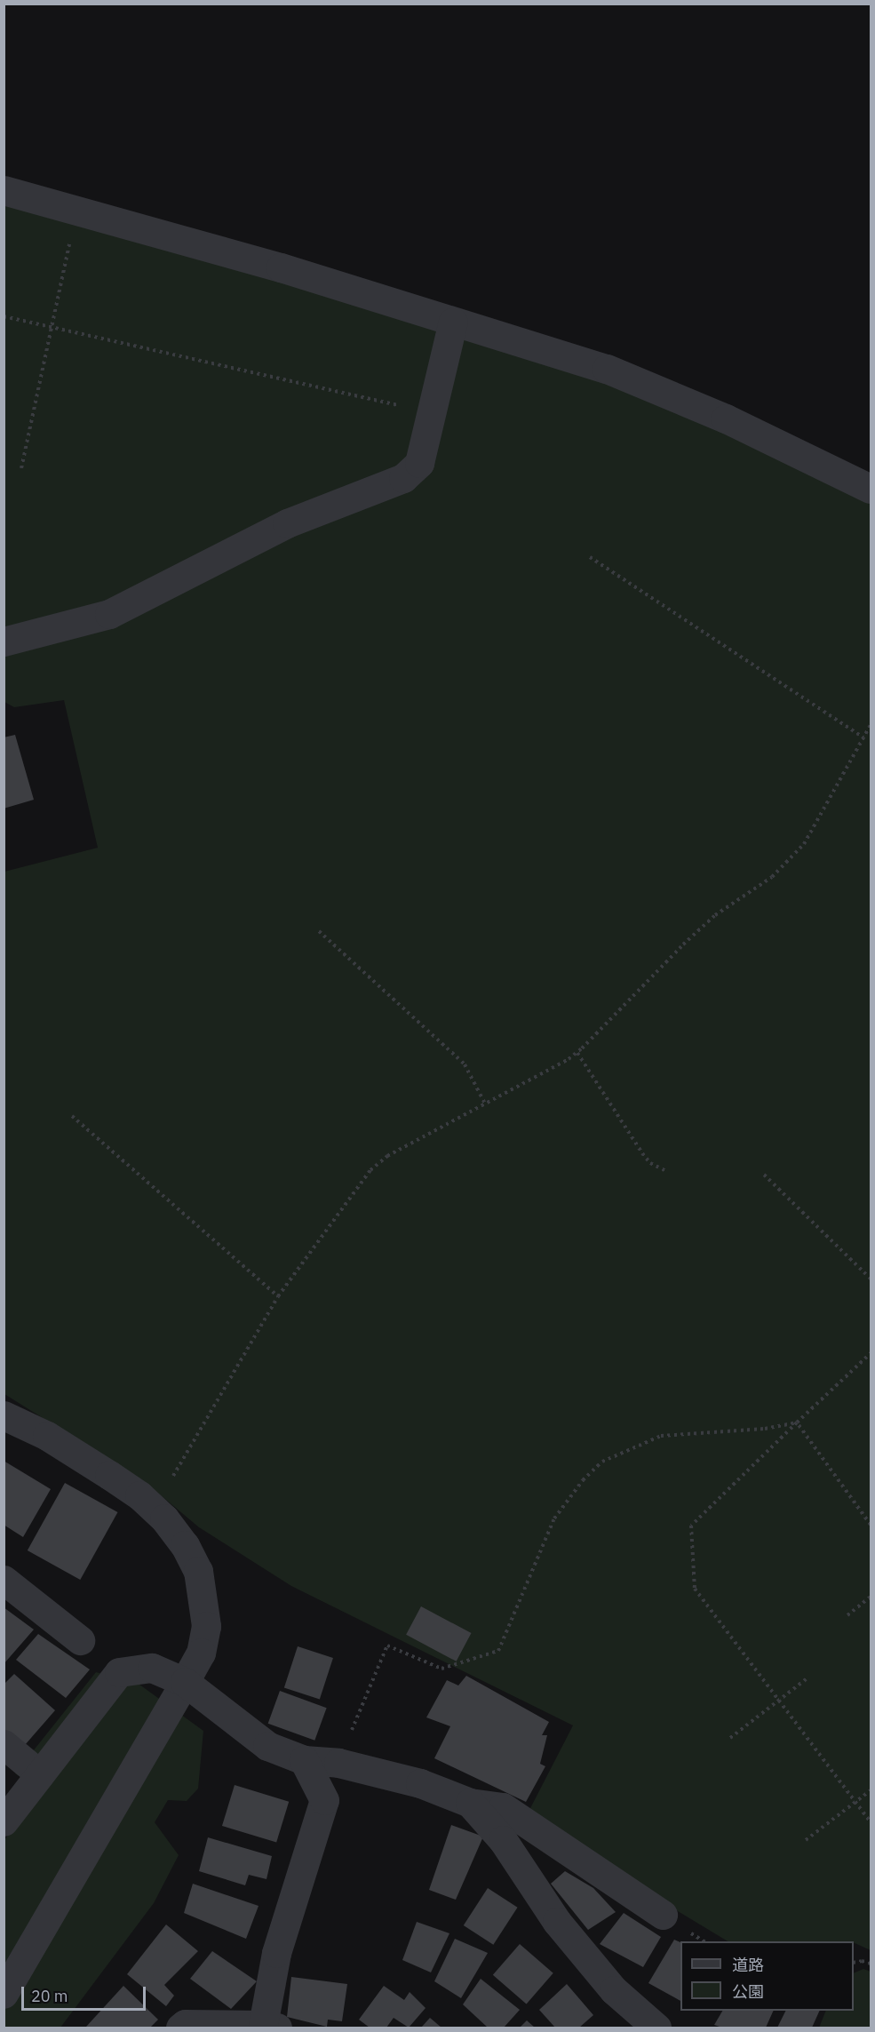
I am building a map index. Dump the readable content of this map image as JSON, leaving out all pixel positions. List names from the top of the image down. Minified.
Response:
{"legend":["道路","公園"],"scale_bar":"20 m"}
